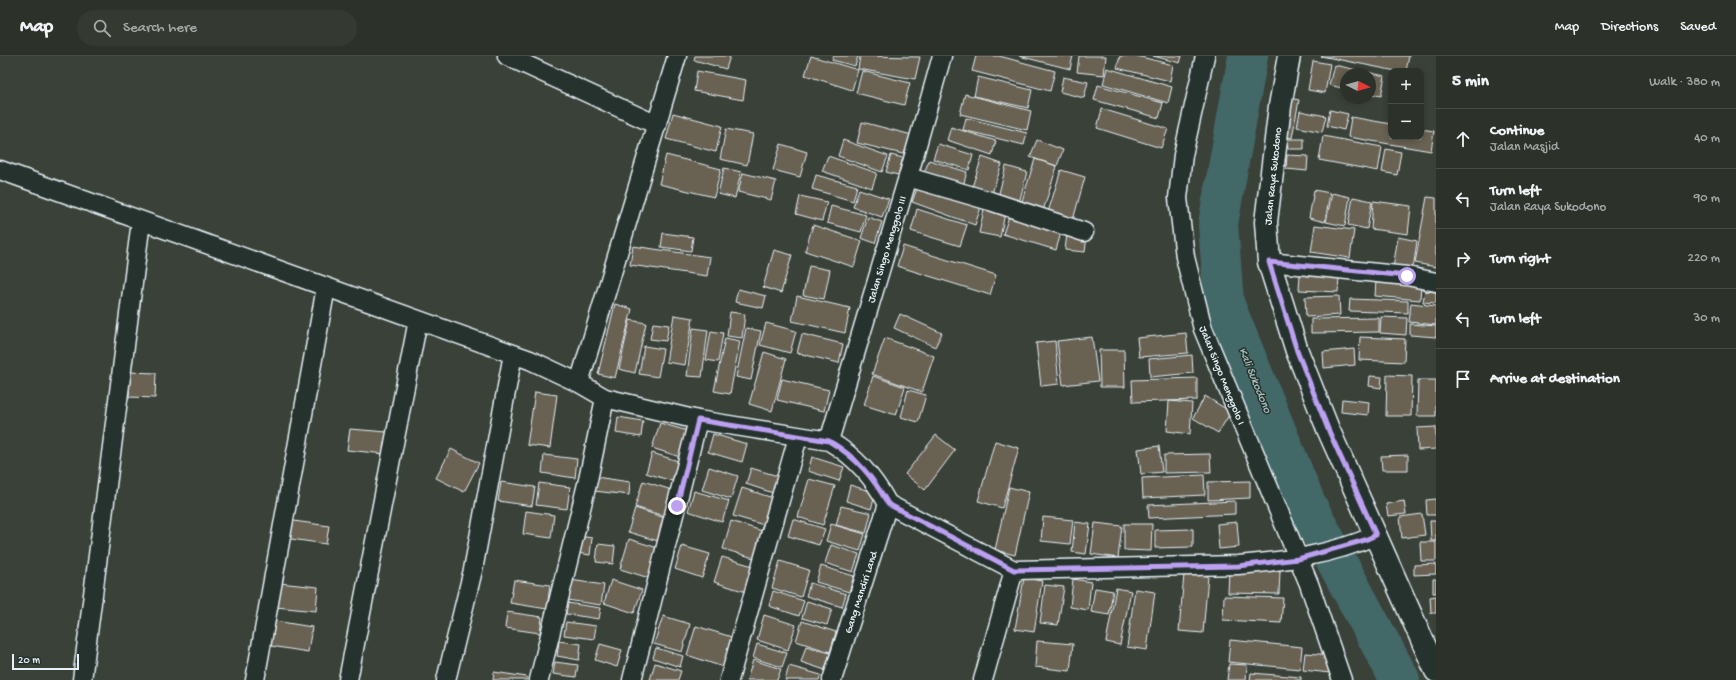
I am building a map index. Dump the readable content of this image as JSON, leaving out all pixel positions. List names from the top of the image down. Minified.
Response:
{"streets":{"main road":["Jalan Raya Sukodono"],"street":["Jalan Singo Menggolo III","Jalan Singo Menggolo I","Gang Mandiri Land"]},"water":["Kali Sukodono"],"scale_bar":"20 m","north":"right","page":{"header":"Map","search":"Search here","nav":["Map","Directions","Saved"],"heading":["5 min","Walk · 380 m"],"map_buttons":["+","−"],"list":[["Continue","Jalan Masjid","40 m"],["Turn left","Jalan Raya Sukodono","90 m"],["Turn right","220 m"],["Turn left","30 m"],"Arrive at destination"],"scale":"20 m"}}
